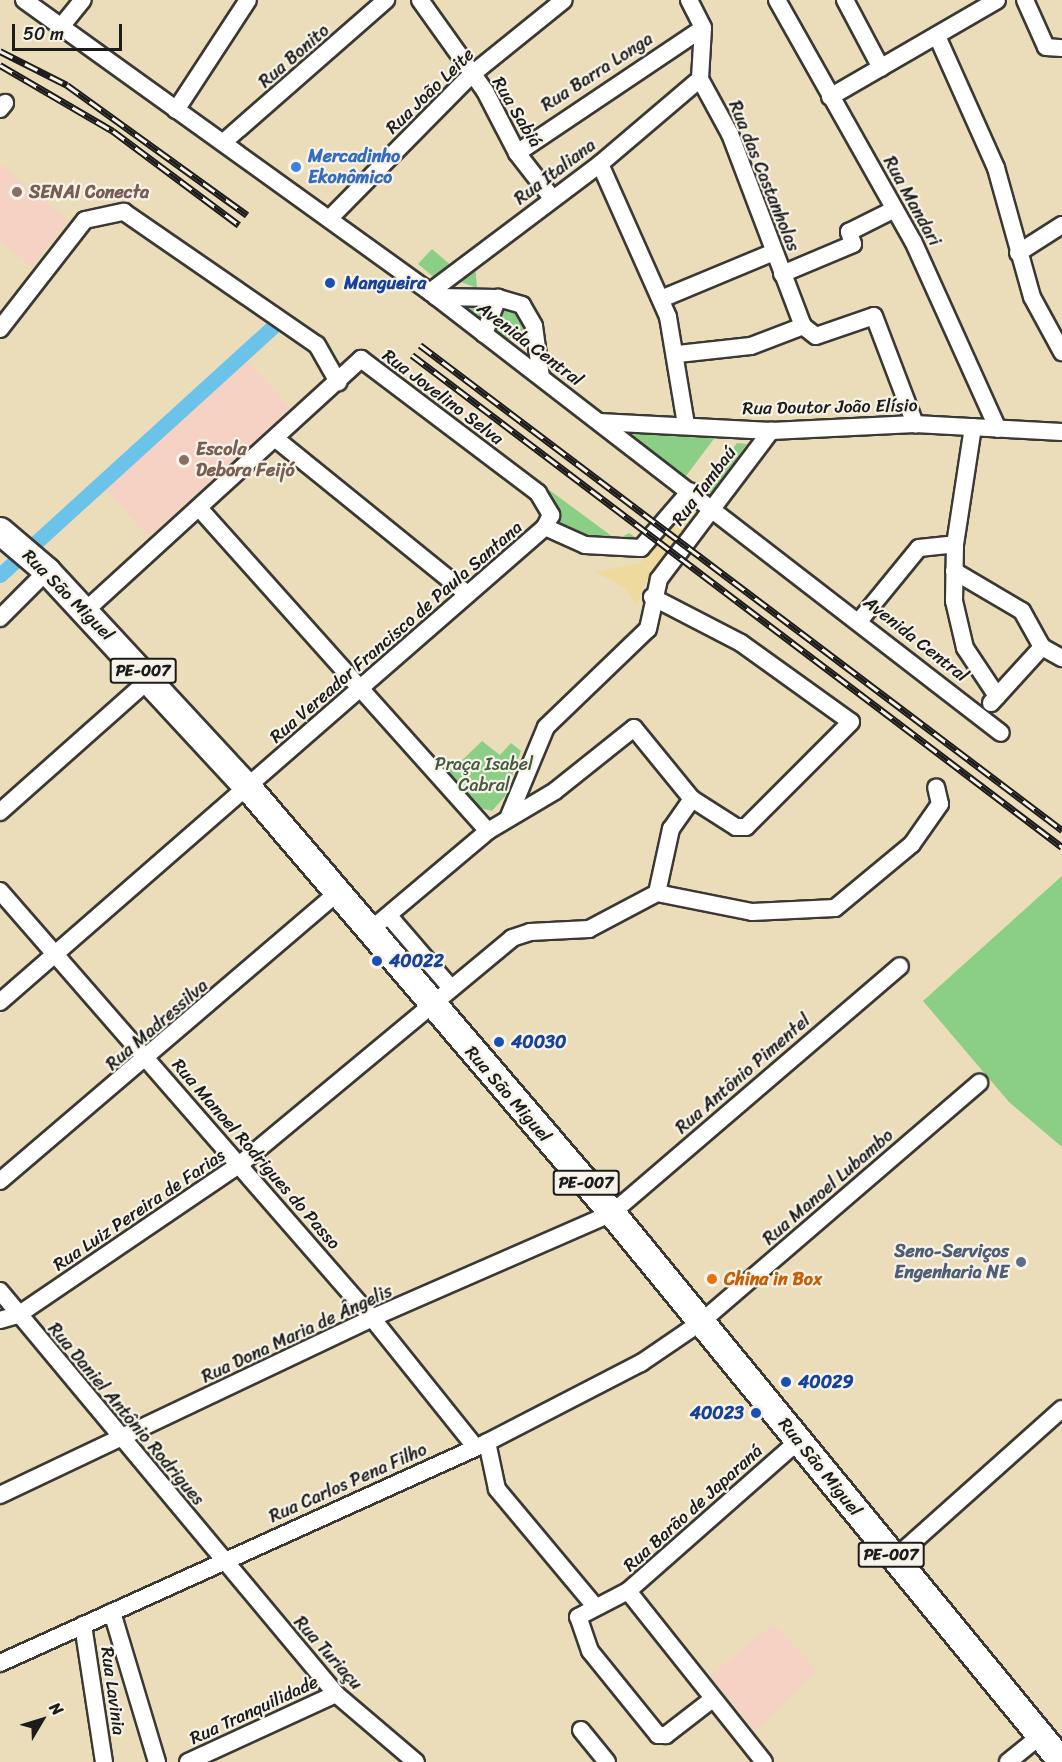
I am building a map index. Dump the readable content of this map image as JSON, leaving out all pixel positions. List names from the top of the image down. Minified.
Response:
{"streets":{"main road":["Rua São Miguel","PE-007"],"street":["Rua Bonito","Rua Barra Longa","Rua João Leite","Rua Sabiá","Rua Italiana","Rua das Castanholas","Rua Mandari","Avenida Central","Rua Jovelino Selva","Rua Doutor João Elísio","Rua Tambaú","Rua Vereador Francisco de Paula Santana","Rua Madressilva","Rua Antônio Pimentel","Rua Manoel Rodrigues do Passo","Rua Manoel Lubambo","Rua Luiz Pereira de Farias","Rua Dona Maria de Ângelis","Rua Daniel Antônio Rodrigues","Rua Carlos Pena Filho","Rua Barão de Japaraná","Rua Turiaçu","Rua Lavinia","Rua Tranquilidade"]},"crossings":[["Rua Bonito","Avenida Central"],["Rua Barra Longa","Rua Sabiá"],["Rua João Leite","Rua Sabiá"],["Rua João Leite","Avenida Central"],["Rua Sabiá","Rua Italiana"],["Rua Italiana","Rua das Castanholas"],["Rua Italiana","Avenida Central"],["Rua Mandari","Rua Doutor João Elísio"],["Avenida Central","Rua Doutor João Elísio"],["Avenida Central","Rua Tambaú"],["Avenida Central","Rua Vereador Francisco de Paula Santana"],["Rua Jovelino Selva","Rua São Miguel"],["Rua Jovelino Selva","Rua Vereador Francisco de Paula Santana"],["Rua Doutor João Elísio","Rua Tambaú"],["Rua São Miguel","Rua Vereador Francisco de Paula Santana"],["Rua São Miguel","Rua Madressilva"],["Rua São Miguel","Rua Antônio Pimentel"],["Rua São Miguel","Rua Manoel Lubambo"],["Rua São Miguel","Rua Luiz Pereira de Farias"],["Rua São Miguel","Rua Dona Maria de Ângelis"],["Rua São Miguel","Rua Carlos Pena Filho"],["Rua São Miguel","Rua Barão de Japaraná"],["Rua Vereador Francisco de Paula Santana","Rua Manoel Rodrigues do Passo"],["Rua Madressilva","Rua Manoel Rodrigues do Passo"],["Rua Antônio Pimentel","Rua Dona Maria de Ângelis"],["Rua Manoel Rodrigues do Passo","Rua Luiz Pereira de Farias"],["Rua Manoel Rodrigues do Passo","Rua Dona Maria de Ângelis"],["Rua Manoel Rodrigues do Passo","Rua Carlos Pena Filho"],["Rua Manoel Rodrigues do Passo","Rua Barão de Japaraná"],["Rua Manoel Lubambo","Rua Carlos Pena Filho"],["Rua Luiz Pereira de Farias","Rua Daniel Antônio Rodrigues"],["Rua Dona Maria de Ângelis","Rua Daniel Antônio Rodrigues"],["Rua Daniel Antônio Rodrigues","Rua Carlos Pena Filho"],["Rua Daniel Antônio Rodrigues","Rua Turiaçu"],["Rua Carlos Pena Filho","Rua Turiaçu"],["Rua Carlos Pena Filho","Rua Lavinia"],["Rua Turiaçu","Rua Tranquilidade"]],"parks":["Praça Isabel Cabral"],"places":["Mercadinho Ekonômico","SENAI Conecta","Mangueira","Escola Debora Feijó","40022","40030","Seno-Serviços Engenharia NE","China in Box","40029","40023"],"scale_bar":"50 m","north":"top right"}
